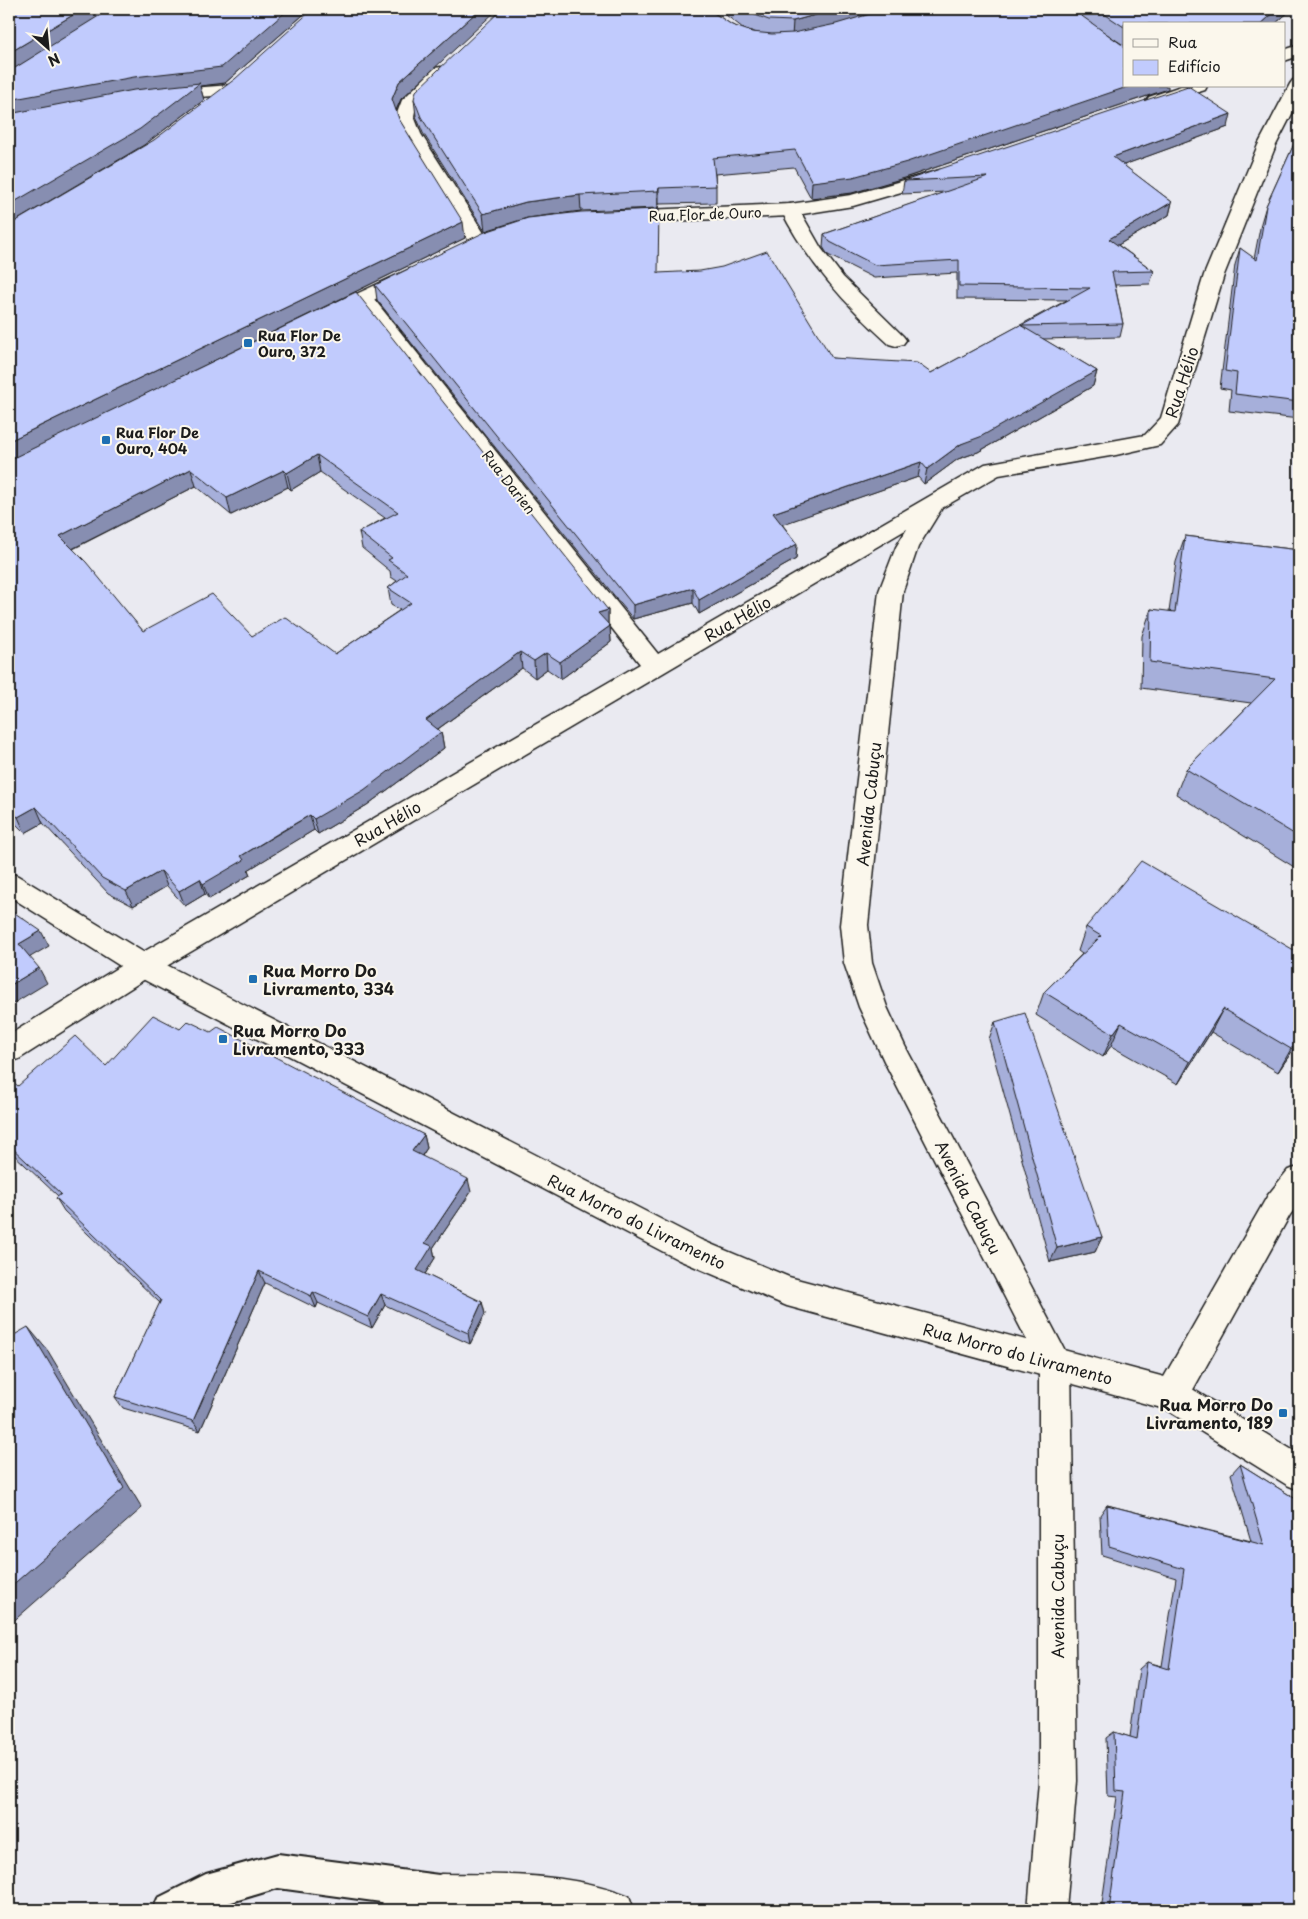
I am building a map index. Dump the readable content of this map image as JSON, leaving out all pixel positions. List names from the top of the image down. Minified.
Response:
{"streets":{"street":["Rua Flor de Ouro","Rua Hélio","Rua Darien","Avenida Cabuçu","Rua Morro do Livramento"]},"crossings":[["Rua Hélio","Rua Darien"],["Rua Hélio","Avenida Cabuçu"],["Rua Hélio","Rua Morro do Livramento"],["Avenida Cabuçu","Rua Morro do Livramento"]],"places":{"transit":["Rua Flor De Ouro, 372","Rua Flor De Ouro, 404","Rua Morro Do Livramento, 334","Rua Morro Do Livramento, 333","Rua Morro Do Livramento, 189"]},"legend":["Rua","Edifício"],"north":"bottom right"}
